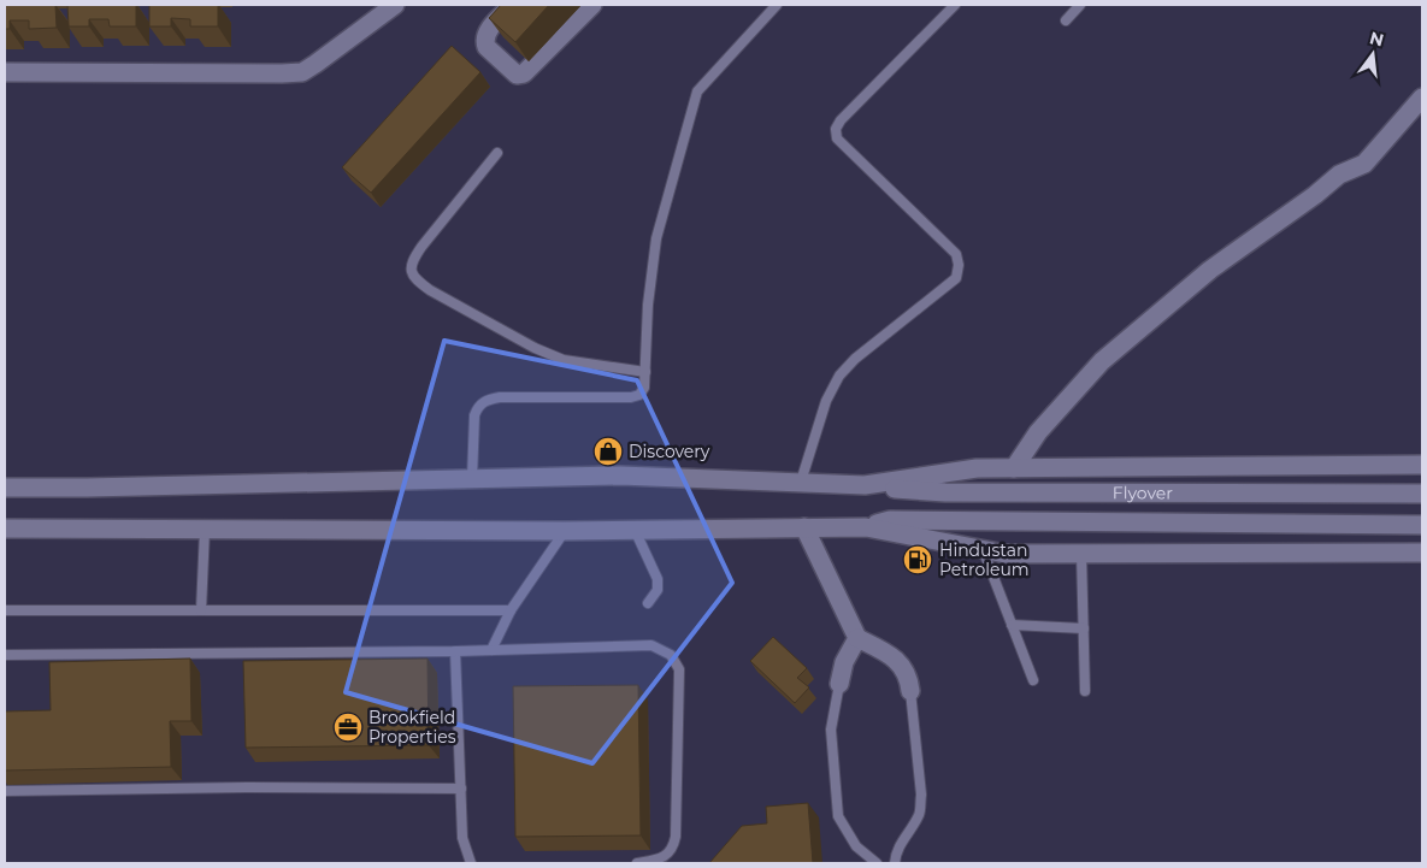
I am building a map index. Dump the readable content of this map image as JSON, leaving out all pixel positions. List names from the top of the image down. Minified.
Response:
{"streets":{"main road":["Flyover"]},"places":{"shop":["Discovery"],"fuel station":["Hindustan Petroleum"],"office":["Brookfield Properties"]},"north":"top"}
